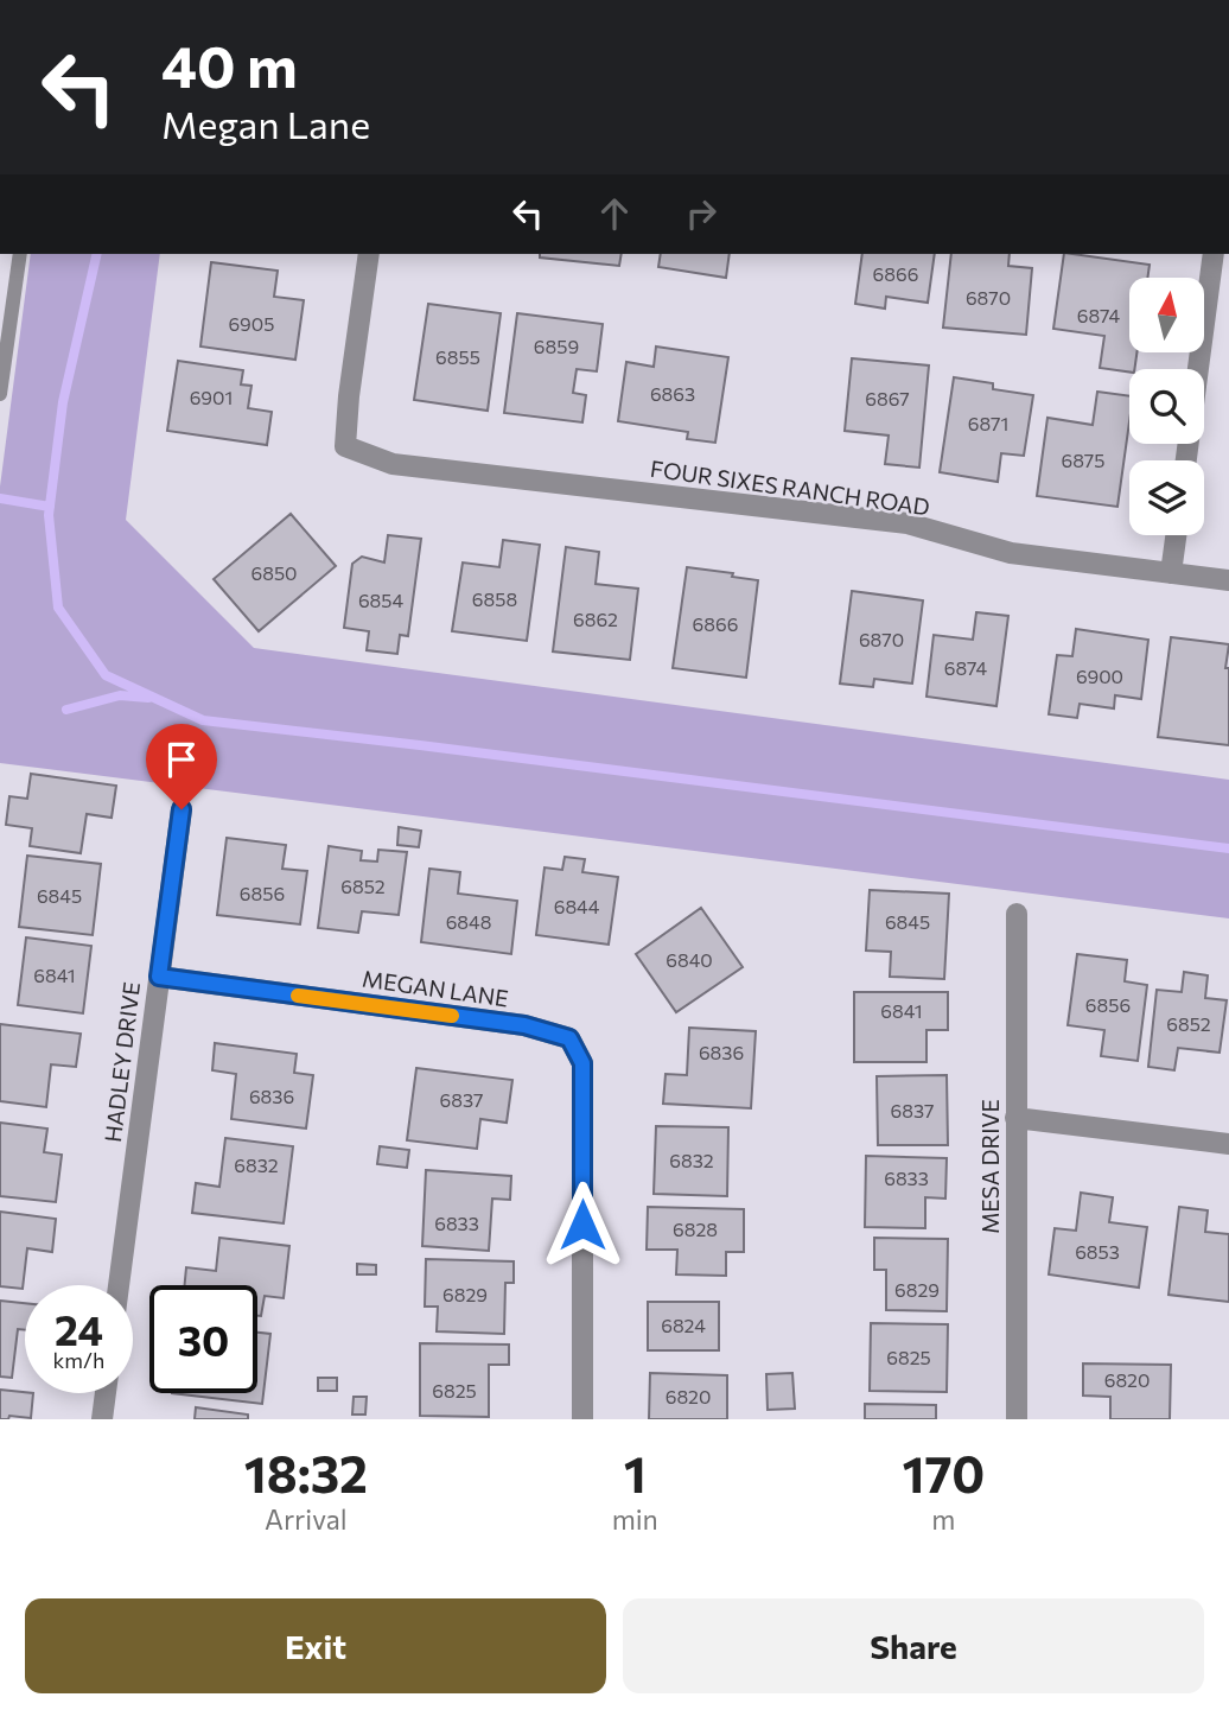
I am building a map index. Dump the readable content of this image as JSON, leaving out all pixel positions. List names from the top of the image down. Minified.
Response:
{"streets":{"street":["FOUR SIXES RANCH ROAD","MEGAN LANE","HADLEY DRIVE","MESA DRIVE"]},"crossings":[["MEGAN LANE","HADLEY DRIVE"]],"house_numbers":["6866","6870","6874","6905","6859","6855","6863","6901","6867","6871","6875","6850","6858","6854","6862","6866","6870","6874","6900","6852","6856","6845","6844","6848","6845","6840","6841","6856","6841","6852","6836","6836","6837","6837","6832","6832","6833","6833","6828","6853","6829","6829","6824","6825","6820","6825","6820"],"north":"top","page":{"turn":["40 m","Megan Lane"],"speed":"24 km/h","limit":"30","eta":["18:32","Arrival","1","min","170","m"],"buttons":["Exit","Share"]}}
